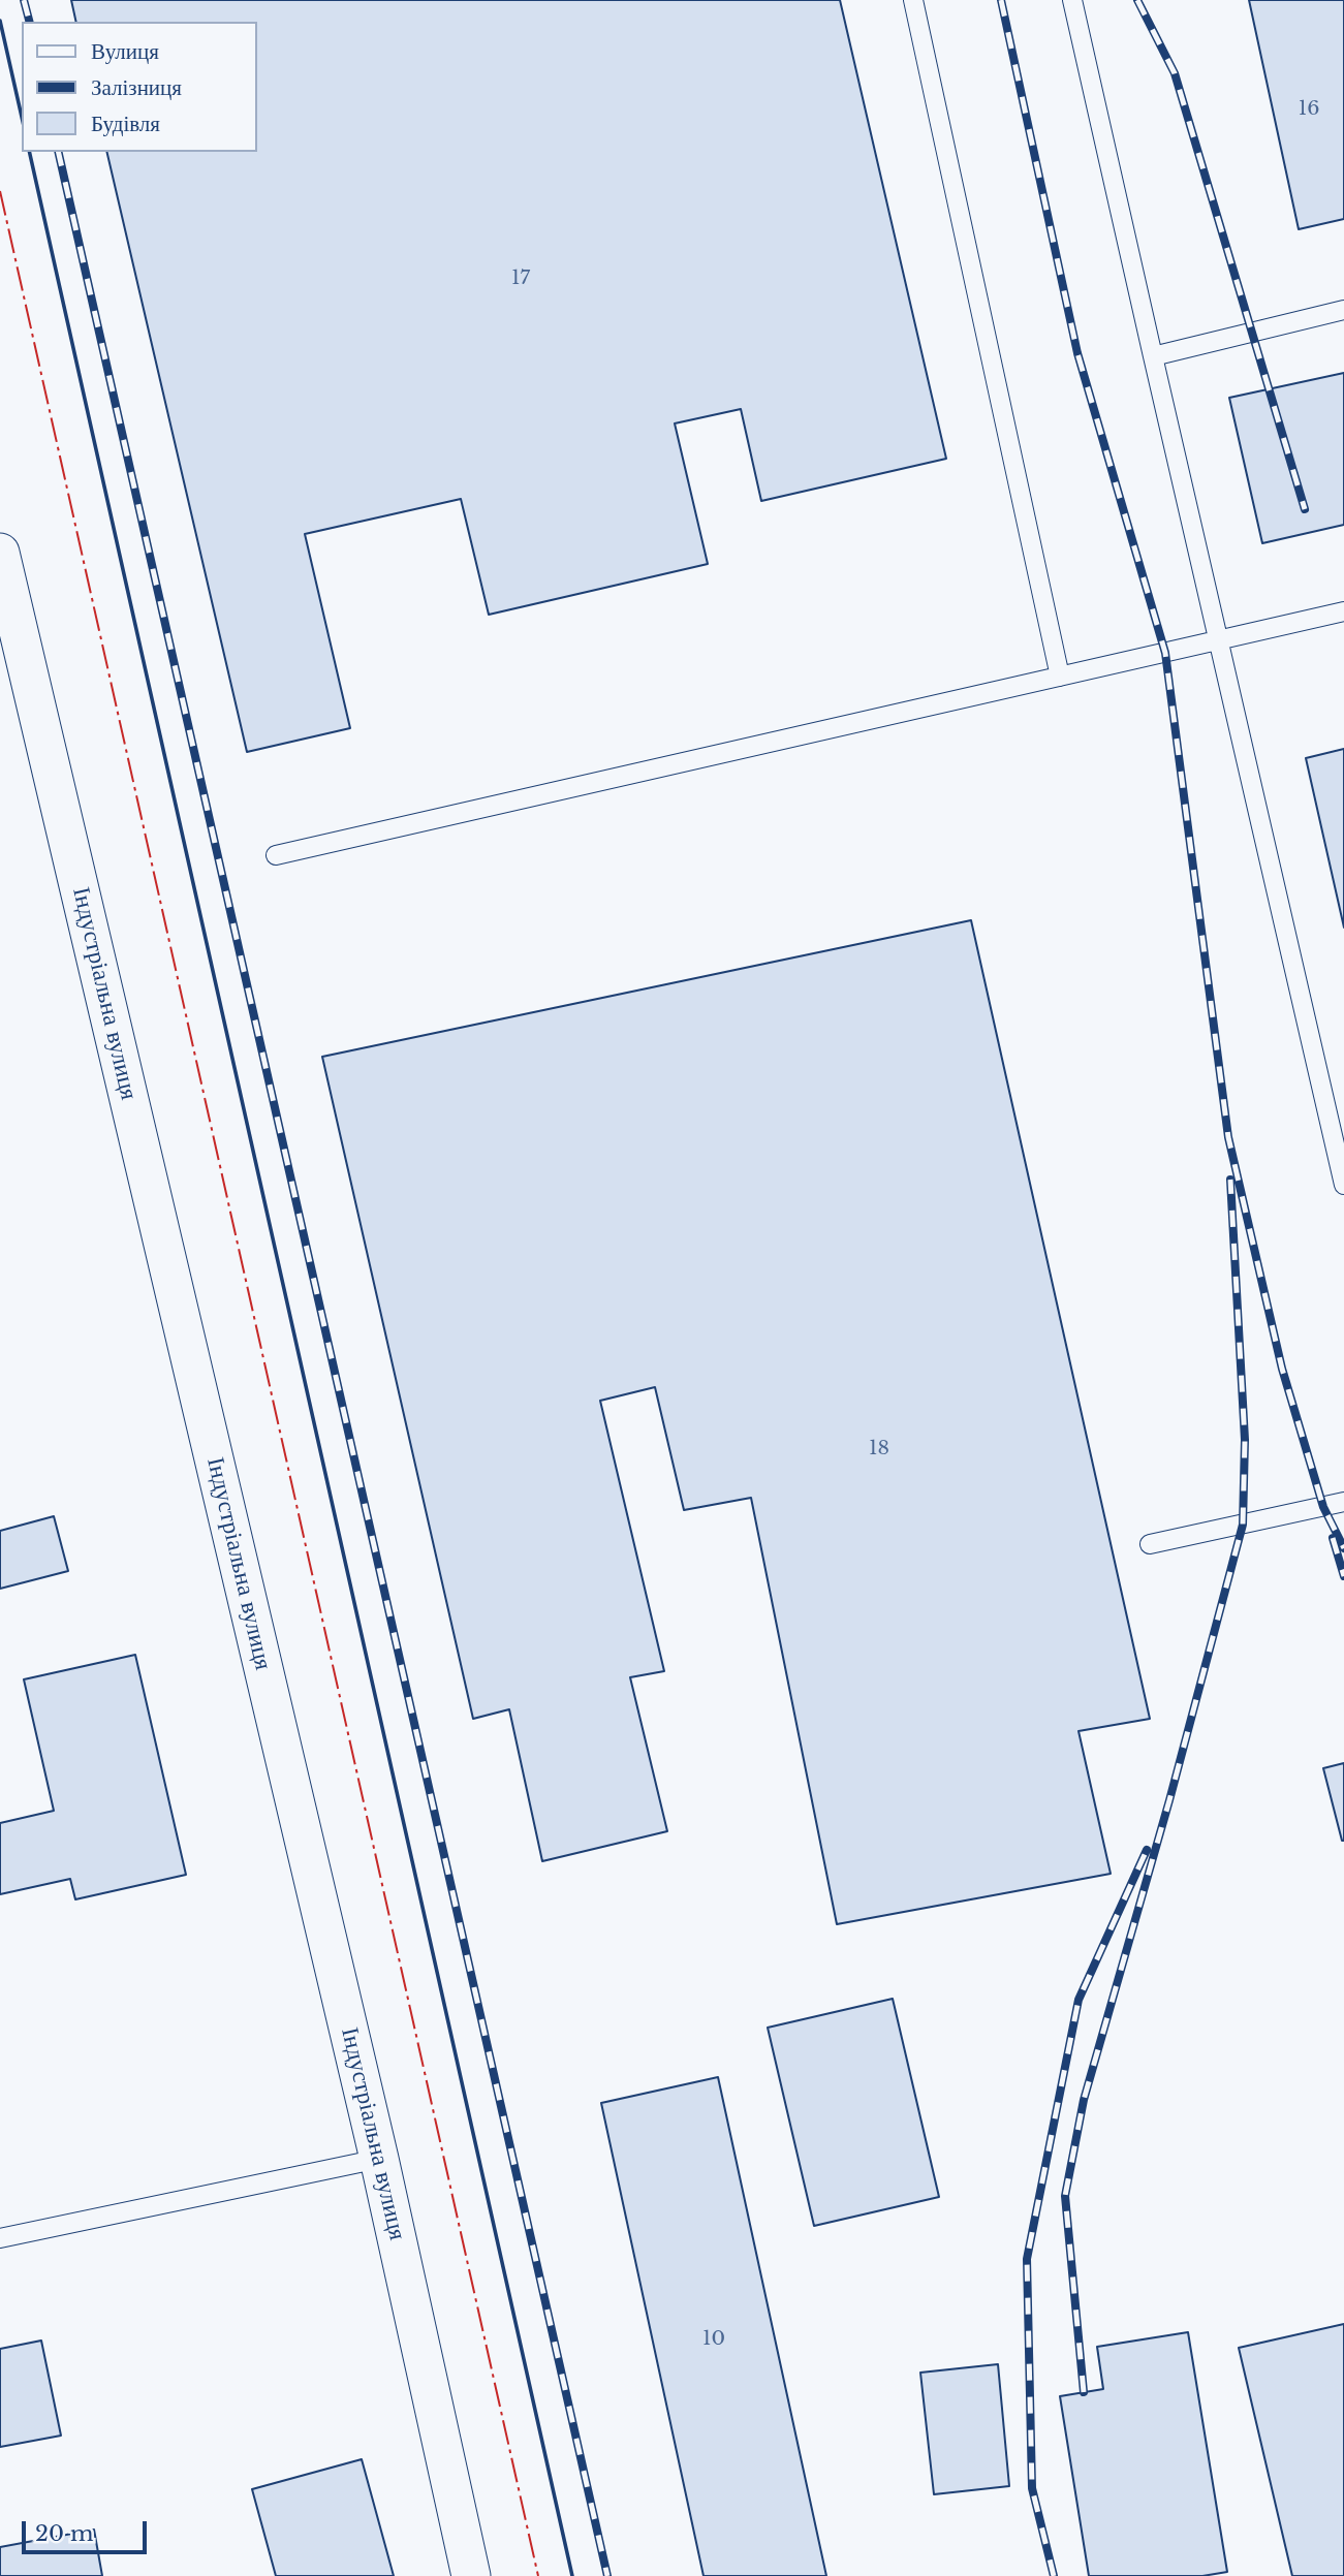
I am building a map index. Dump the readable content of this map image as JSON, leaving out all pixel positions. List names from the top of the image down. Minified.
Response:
{"streets":{"street":["Індустріальна вулиця"]},"house_numbers":["16","17","18","10"],"legend":["Вулиця","Залізниця","Будівля"],"scale_bar":"20 m"}
